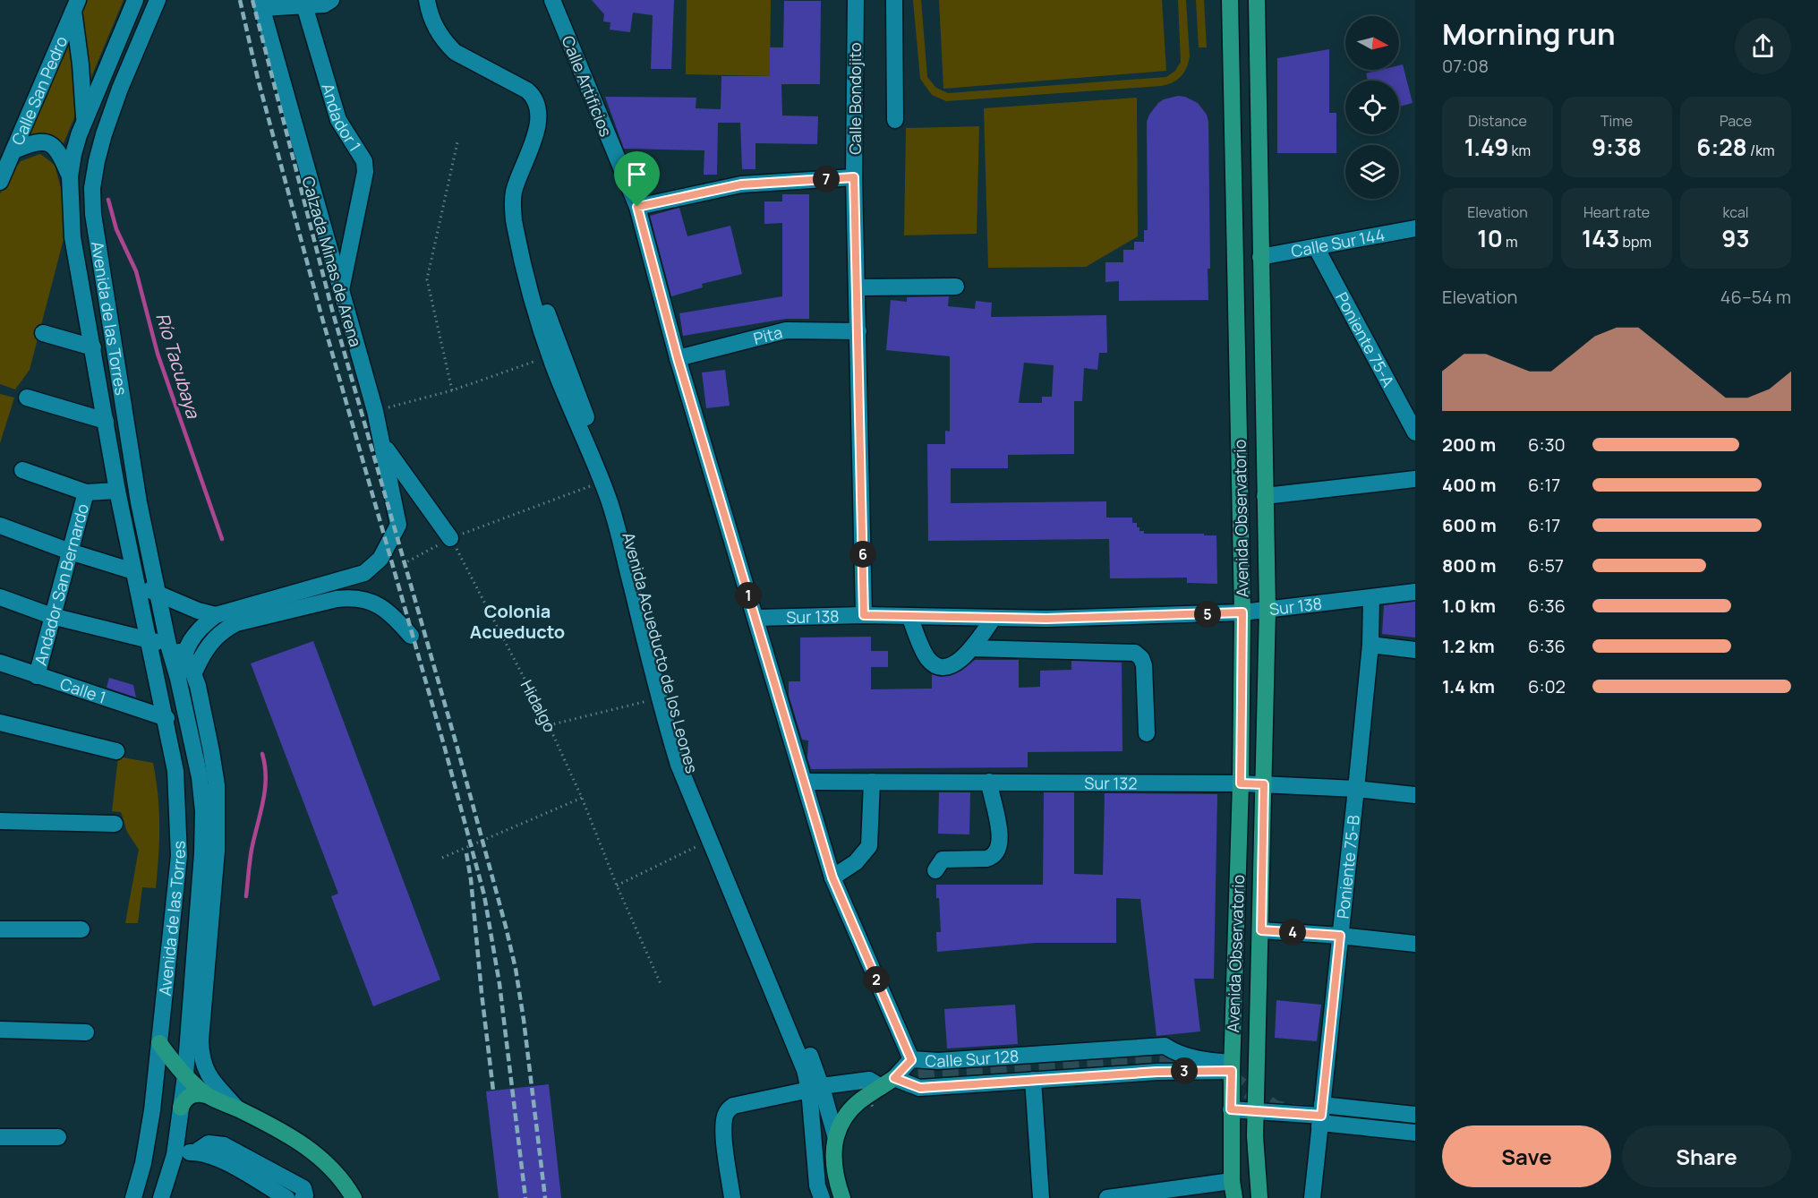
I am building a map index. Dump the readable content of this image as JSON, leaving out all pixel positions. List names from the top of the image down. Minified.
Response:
{"streets":{"main road":["Avenida Observatorio"],"street":["Calle Artificios","Calle San Pedro","Calle Bondojito","Andador 1","Calle Sur 144","Calzada Minas de Arena","Avenida de las Torres","Pita","Poniente 75-A","Andador San Bernardo","Sur 138","Avenida Acueducto de los Leones","Calle 1","Sur 132","Poniente 75-B","Calle Sur 128"],"path":["Hidalgo"]},"crossings":[["Calle Artificios","Pita"],["Calle Artificios","Sur 138"],["Calle Artificios","Sur 132"],["Calle Artificios","Calle Sur 128"],["Calle Bondojito","Pita"],["Calle Bondojito","Sur 138"],["Andador 1","Calzada Minas de Arena"],["Calle Sur 144","Poniente 75-A"],["Calle Sur 144","Avenida Observatorio"],["Avenida de las Torres","Calle 1"],["Avenida Observatorio","Sur 138"],["Avenida Observatorio","Sur 132"],["Avenida Observatorio","Calle Sur 128"],["Andador San Bernardo","Calle 1"],["Sur 138","Poniente 75-B"],["Sur 132","Poniente 75-B"]],"districts":["Colonia Acueducto"],"water":["Río Tacubaya"],"north":"right","page":{"heading":["Morning run","07:08"],"stats":[["Distance","1.49 km"],["Time","9:38"],["Pace","6:28 /km"],["Elevation","10 m"],["Heart rate","143 bpm"],["kcal","93"]],"pins":["7","6","1","5","4","2","3"],"chart":["Elevation","46–54 m"],"list":[{"name":"200 m","note":"6:30"},{"name":"400 m","note":"6:17"},{"name":"600 m","note":"6:17"},{"name":"800 m","note":"6:57"},{"name":"1.0 km","note":"6:36"},{"name":"1.2 km","note":"6:36"},{"name":"1.4 km","note":"6:02"}],"buttons":["Save","Share"]}}
